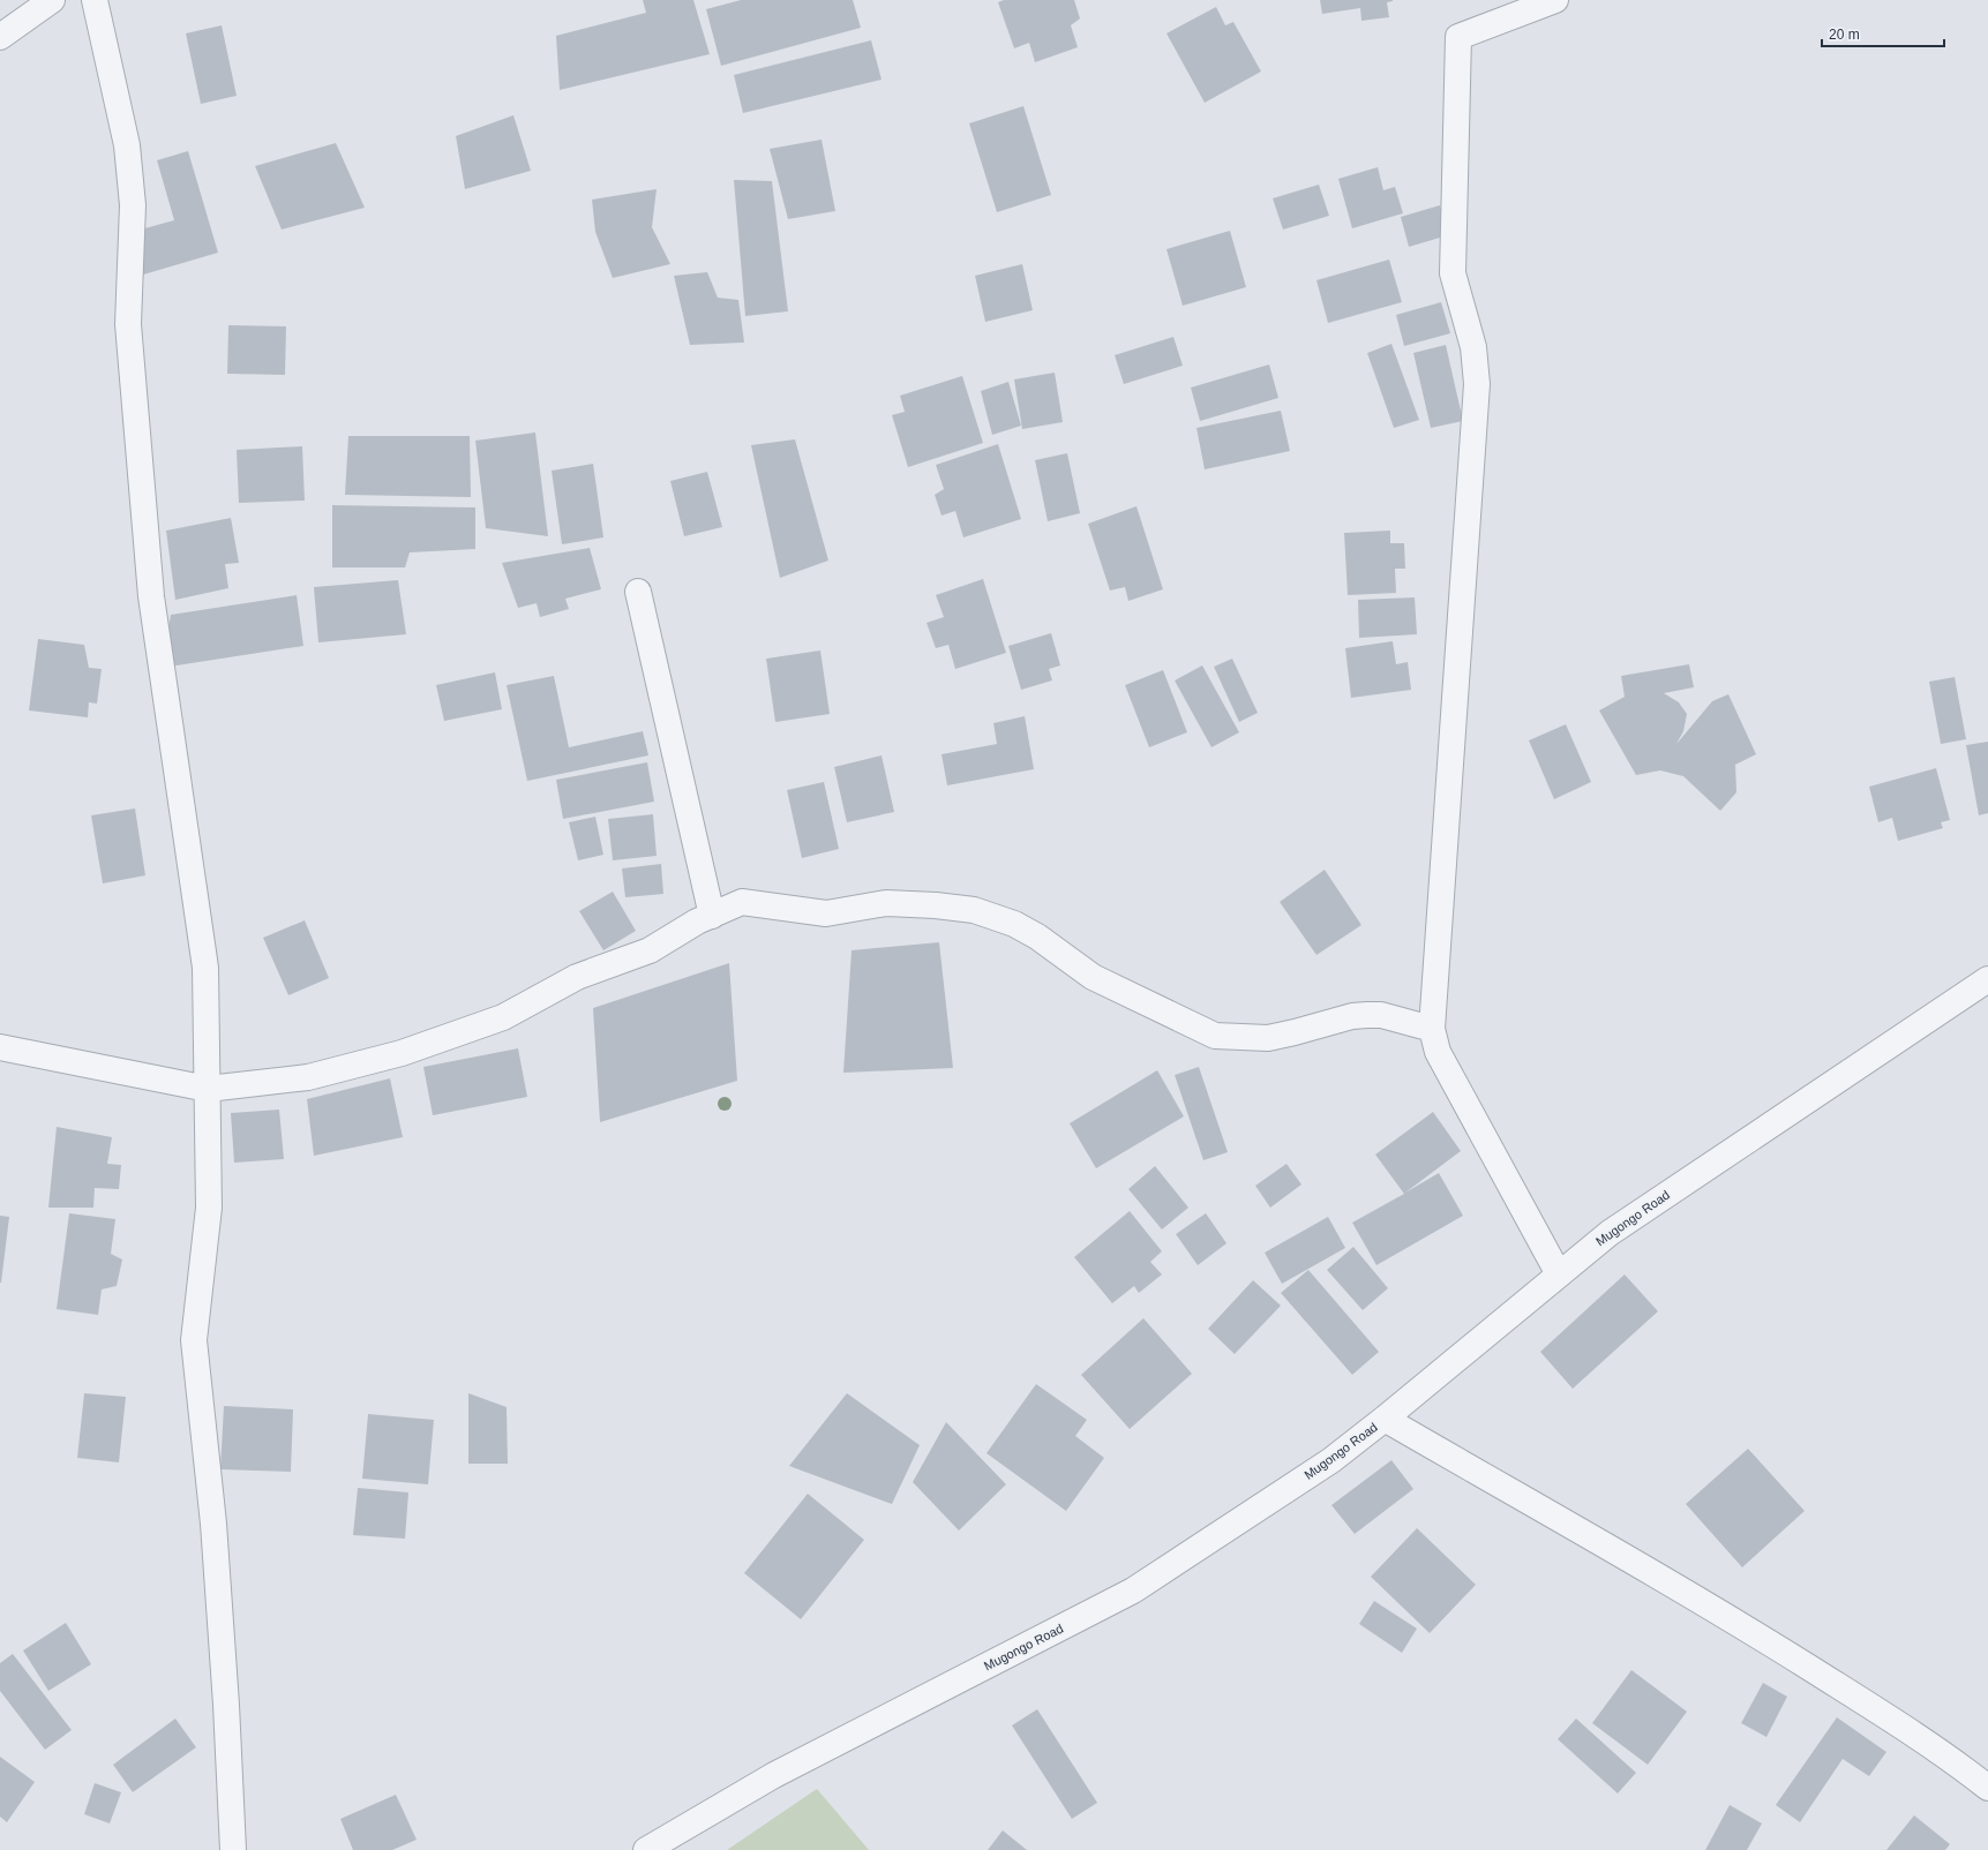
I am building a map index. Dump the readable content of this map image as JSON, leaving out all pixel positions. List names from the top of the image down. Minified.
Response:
{"streets":{"street":["Mugongo Road"]},"scale_bar":"20 m"}
